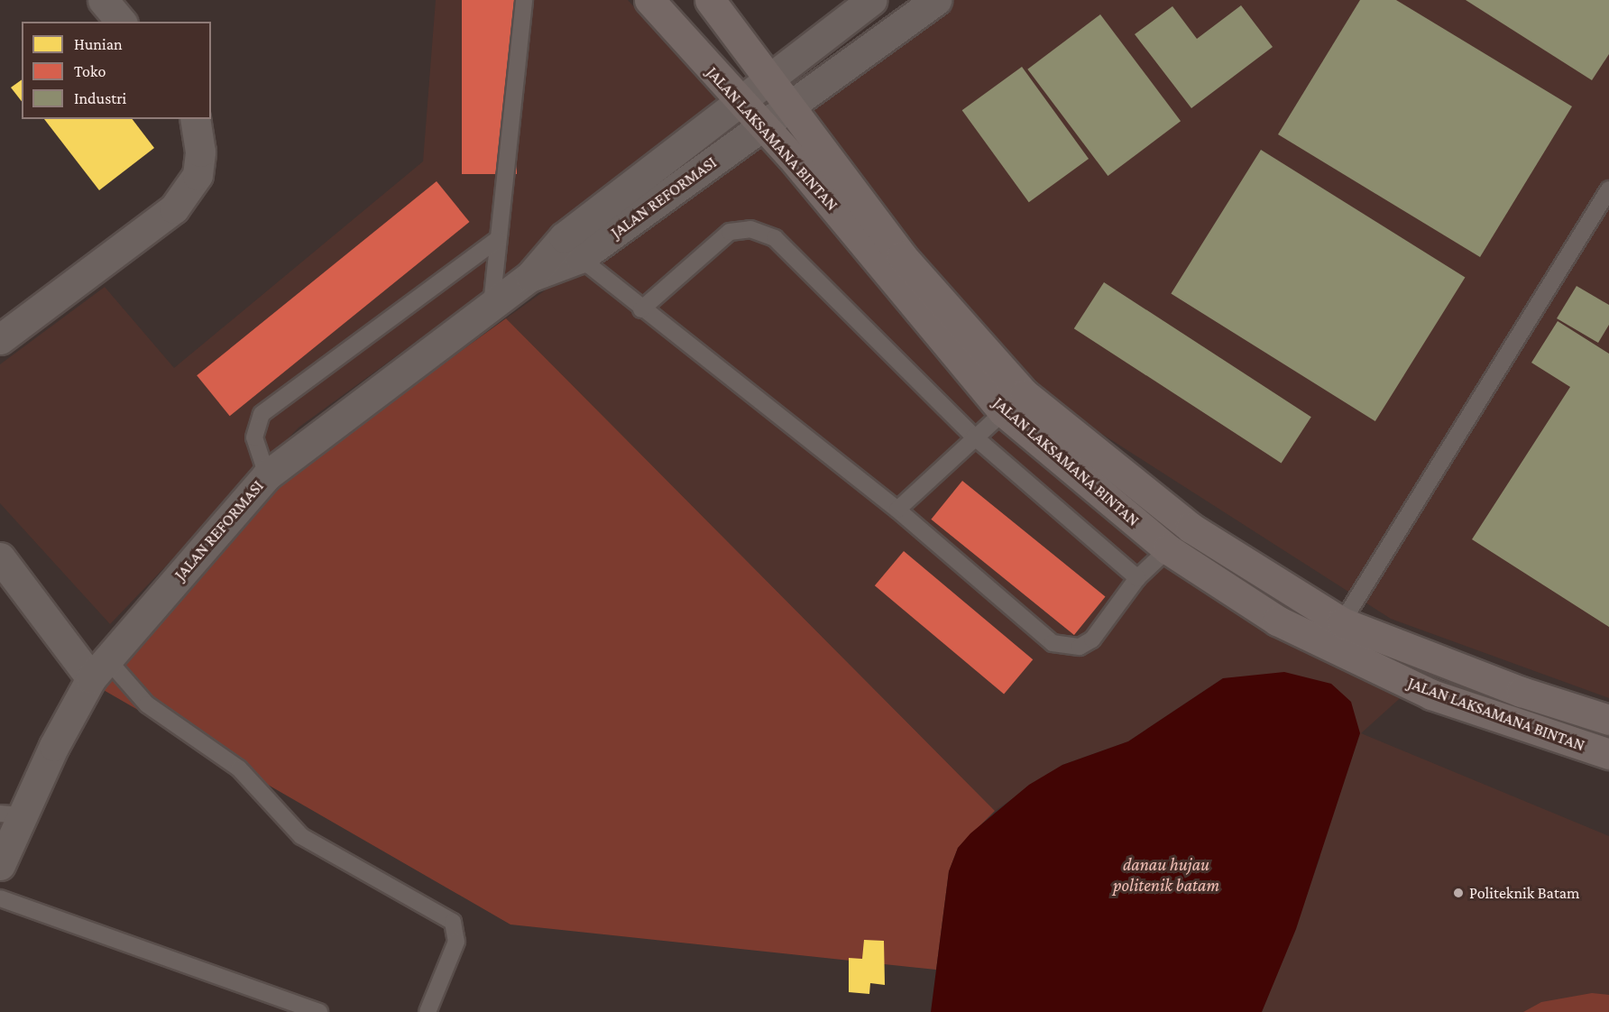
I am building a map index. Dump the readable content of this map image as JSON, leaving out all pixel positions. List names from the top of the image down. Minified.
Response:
{"streets":{"main road":["JALAN LAKSAMANA BINTAN"],"street":["JALAN REFORMASI"]},"crossings":[["JALAN LAKSAMANA BINTAN","JALAN REFORMASI"]],"water":["danau hujau politenik batam"],"places":["Politeknik Batam"],"legend":["Hunian","Toko","Industri"]}
